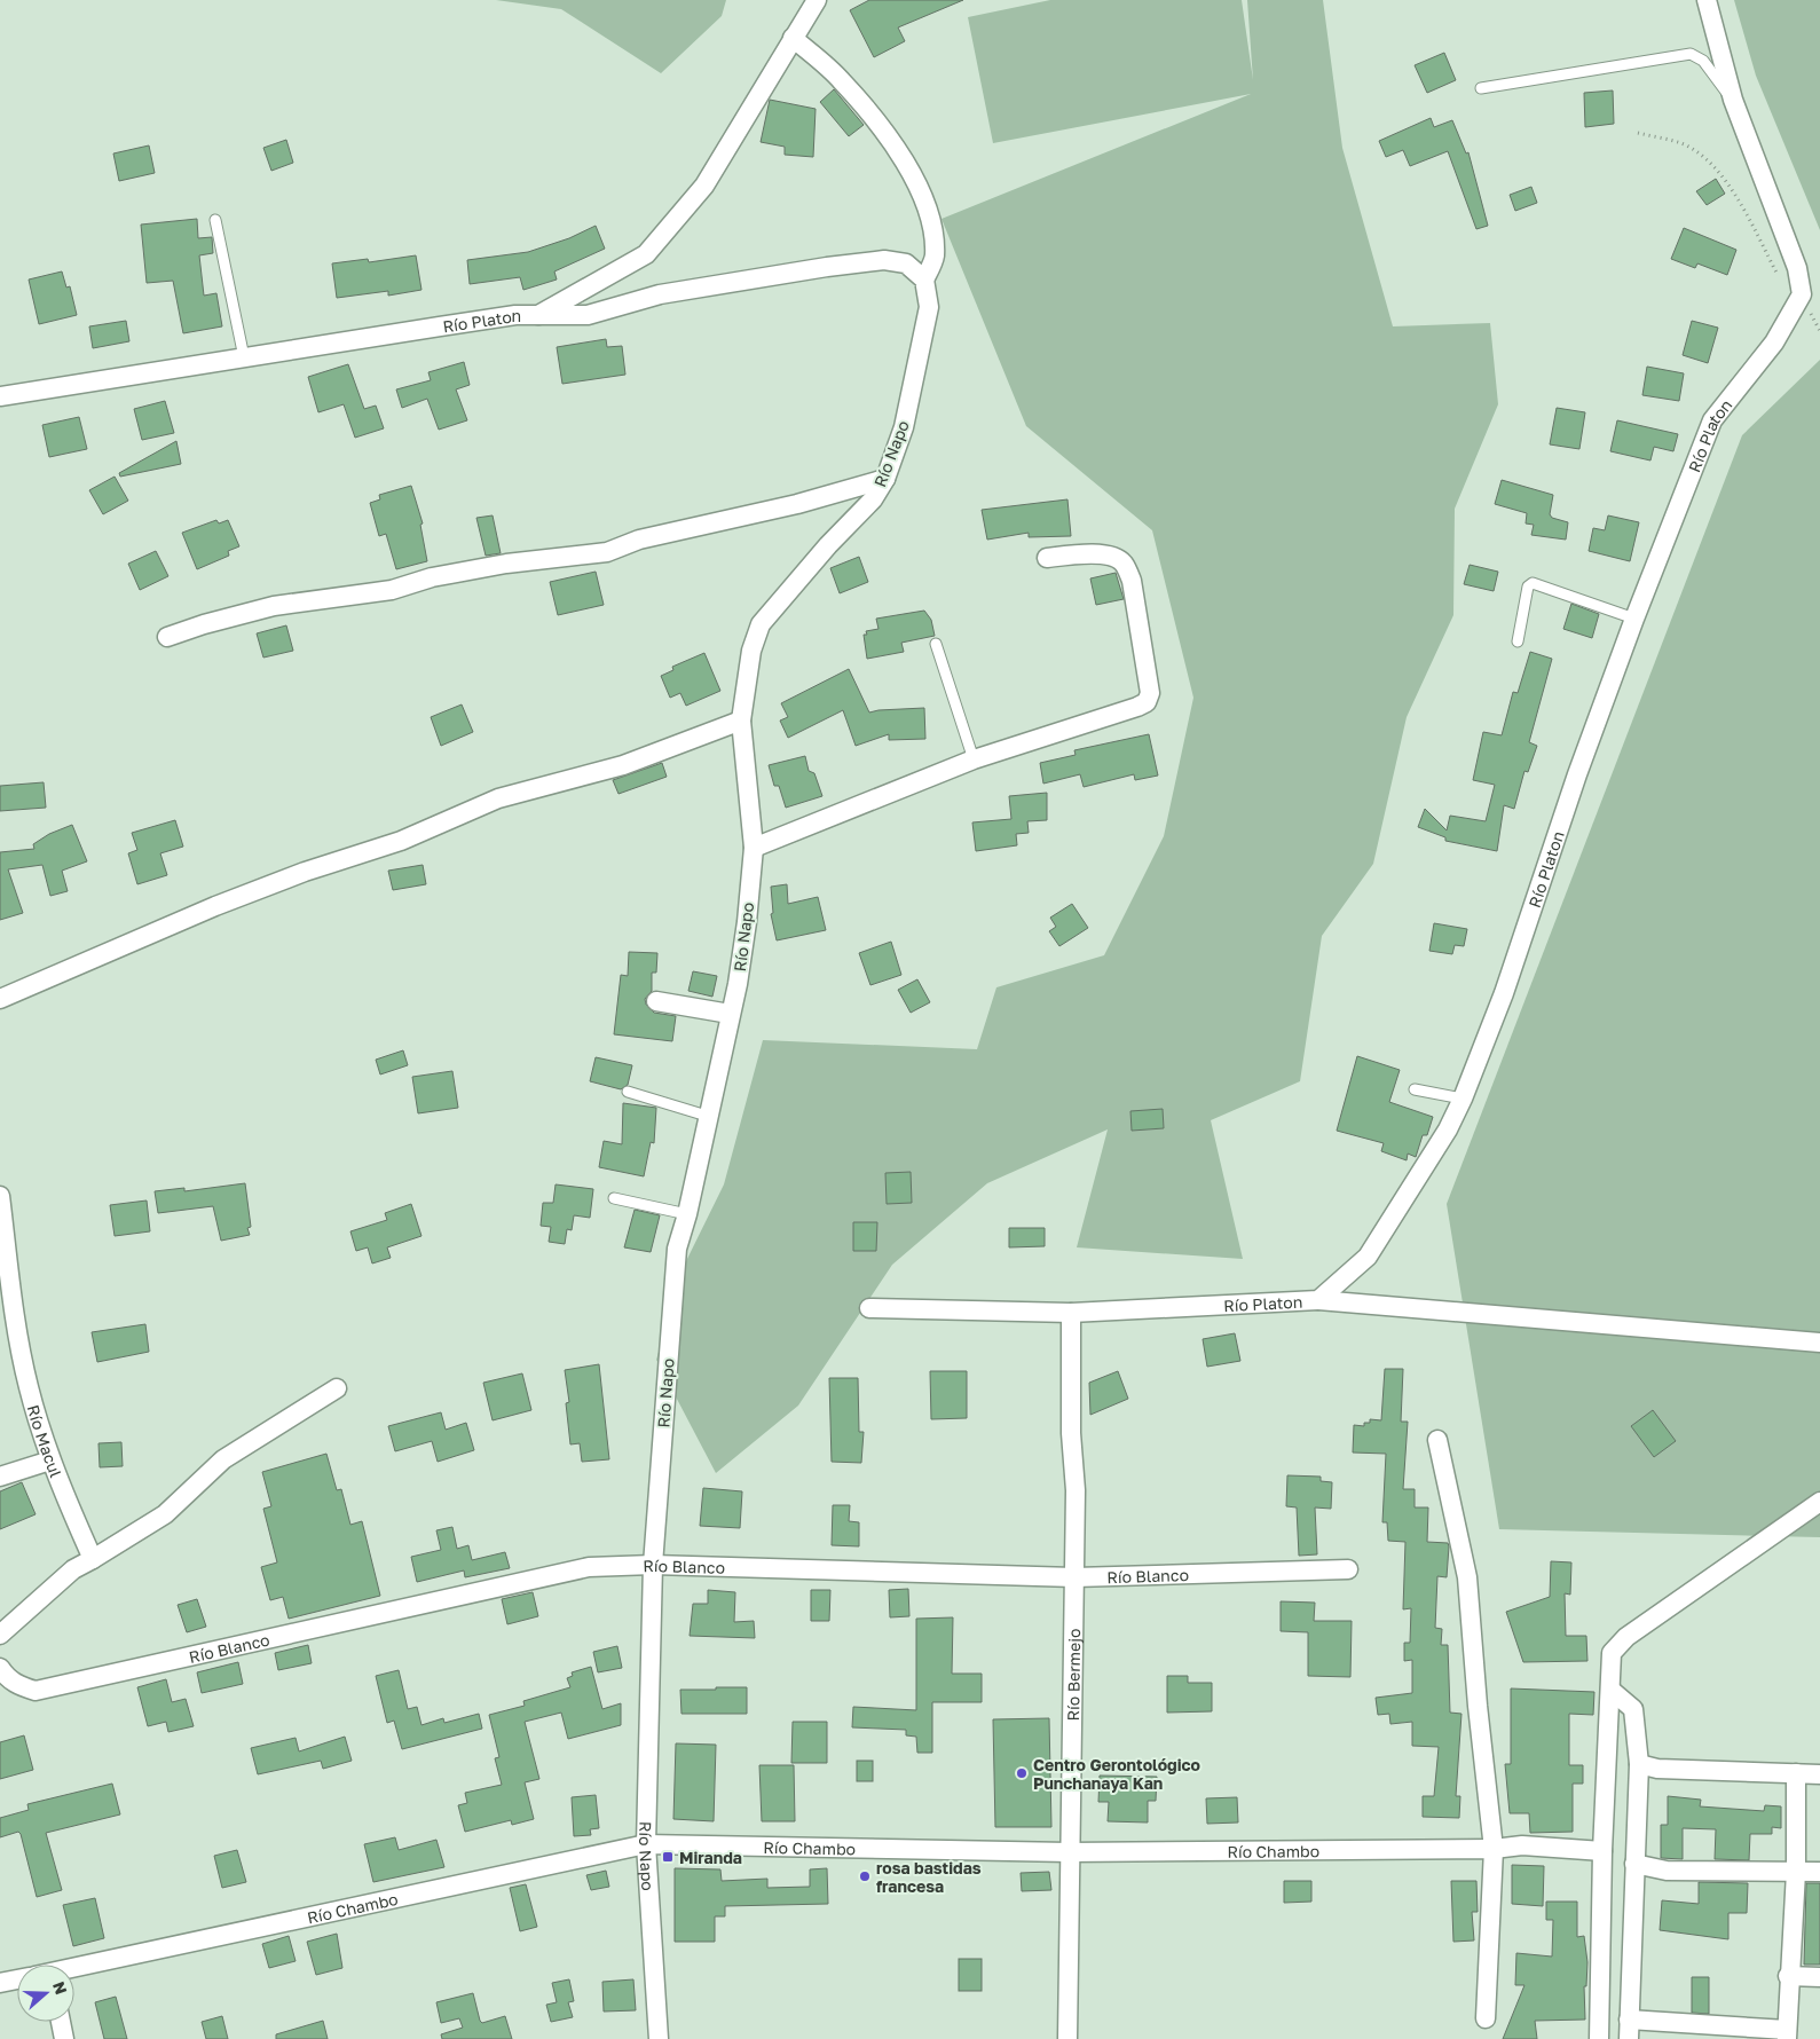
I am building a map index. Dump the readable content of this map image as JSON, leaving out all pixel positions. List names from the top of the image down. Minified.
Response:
{"streets":{"street":["Río Platon","Río Napo","Río Macul","Río Blanco","Río Bermejo","Río Chambo"]},"crossings":[["Río Platon","Río Bermejo"],["Río Napo","Río Blanco"],["Río Napo","Río Chambo"],["Río Blanco","Río Bermejo"],["Río Bermejo","Río Chambo"]],"places":{"other":["Centro Gerontológico Punchanaya Kan","rosa bastidas francesa"],"transit":["Miranda"]},"north":"right"}
